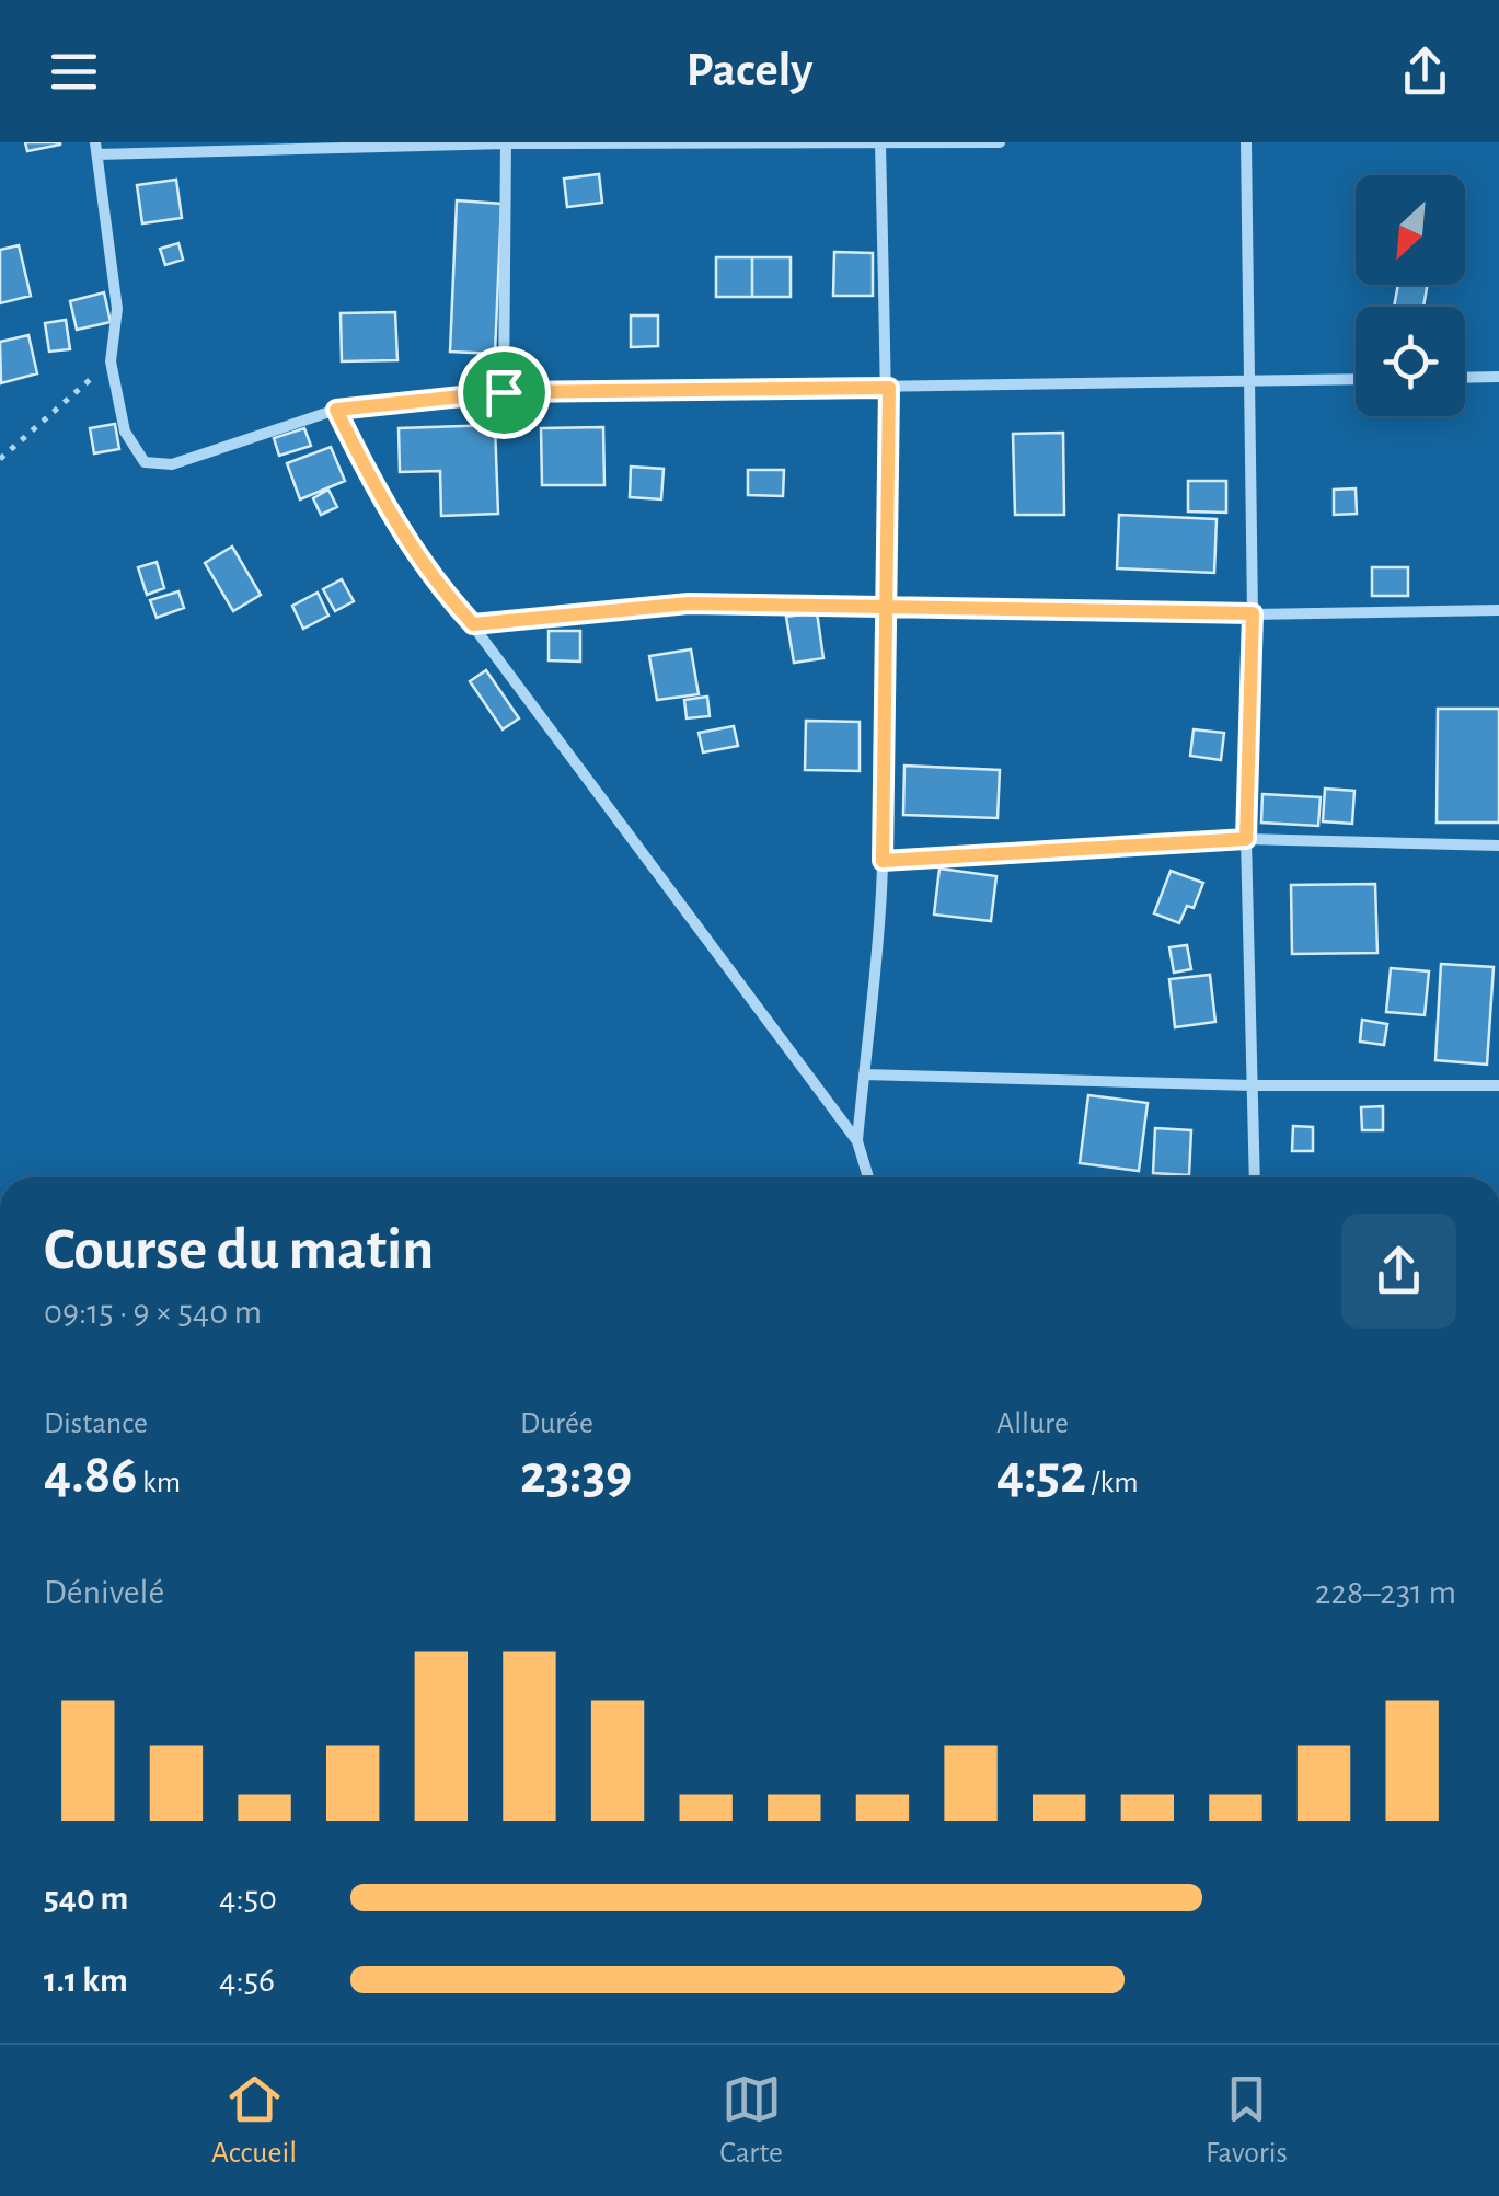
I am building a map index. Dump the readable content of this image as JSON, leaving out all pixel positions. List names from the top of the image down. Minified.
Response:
{"north":"bottom left","page":{"header":"Pacely","heading":["Course du matin","09:15 · 9 × 540 m"],"stats":[["Distance","4.86 km"],["Durée","23:39"],["Allure","4:52 /km"]],"chart":["Dénivelé","228–231 m"],"list":[{"name":"540 m","note":"4:50"},{"name":"1.1 km","note":"4:56"}],"tabs":["Accueil","Carte","Favoris"]}}
